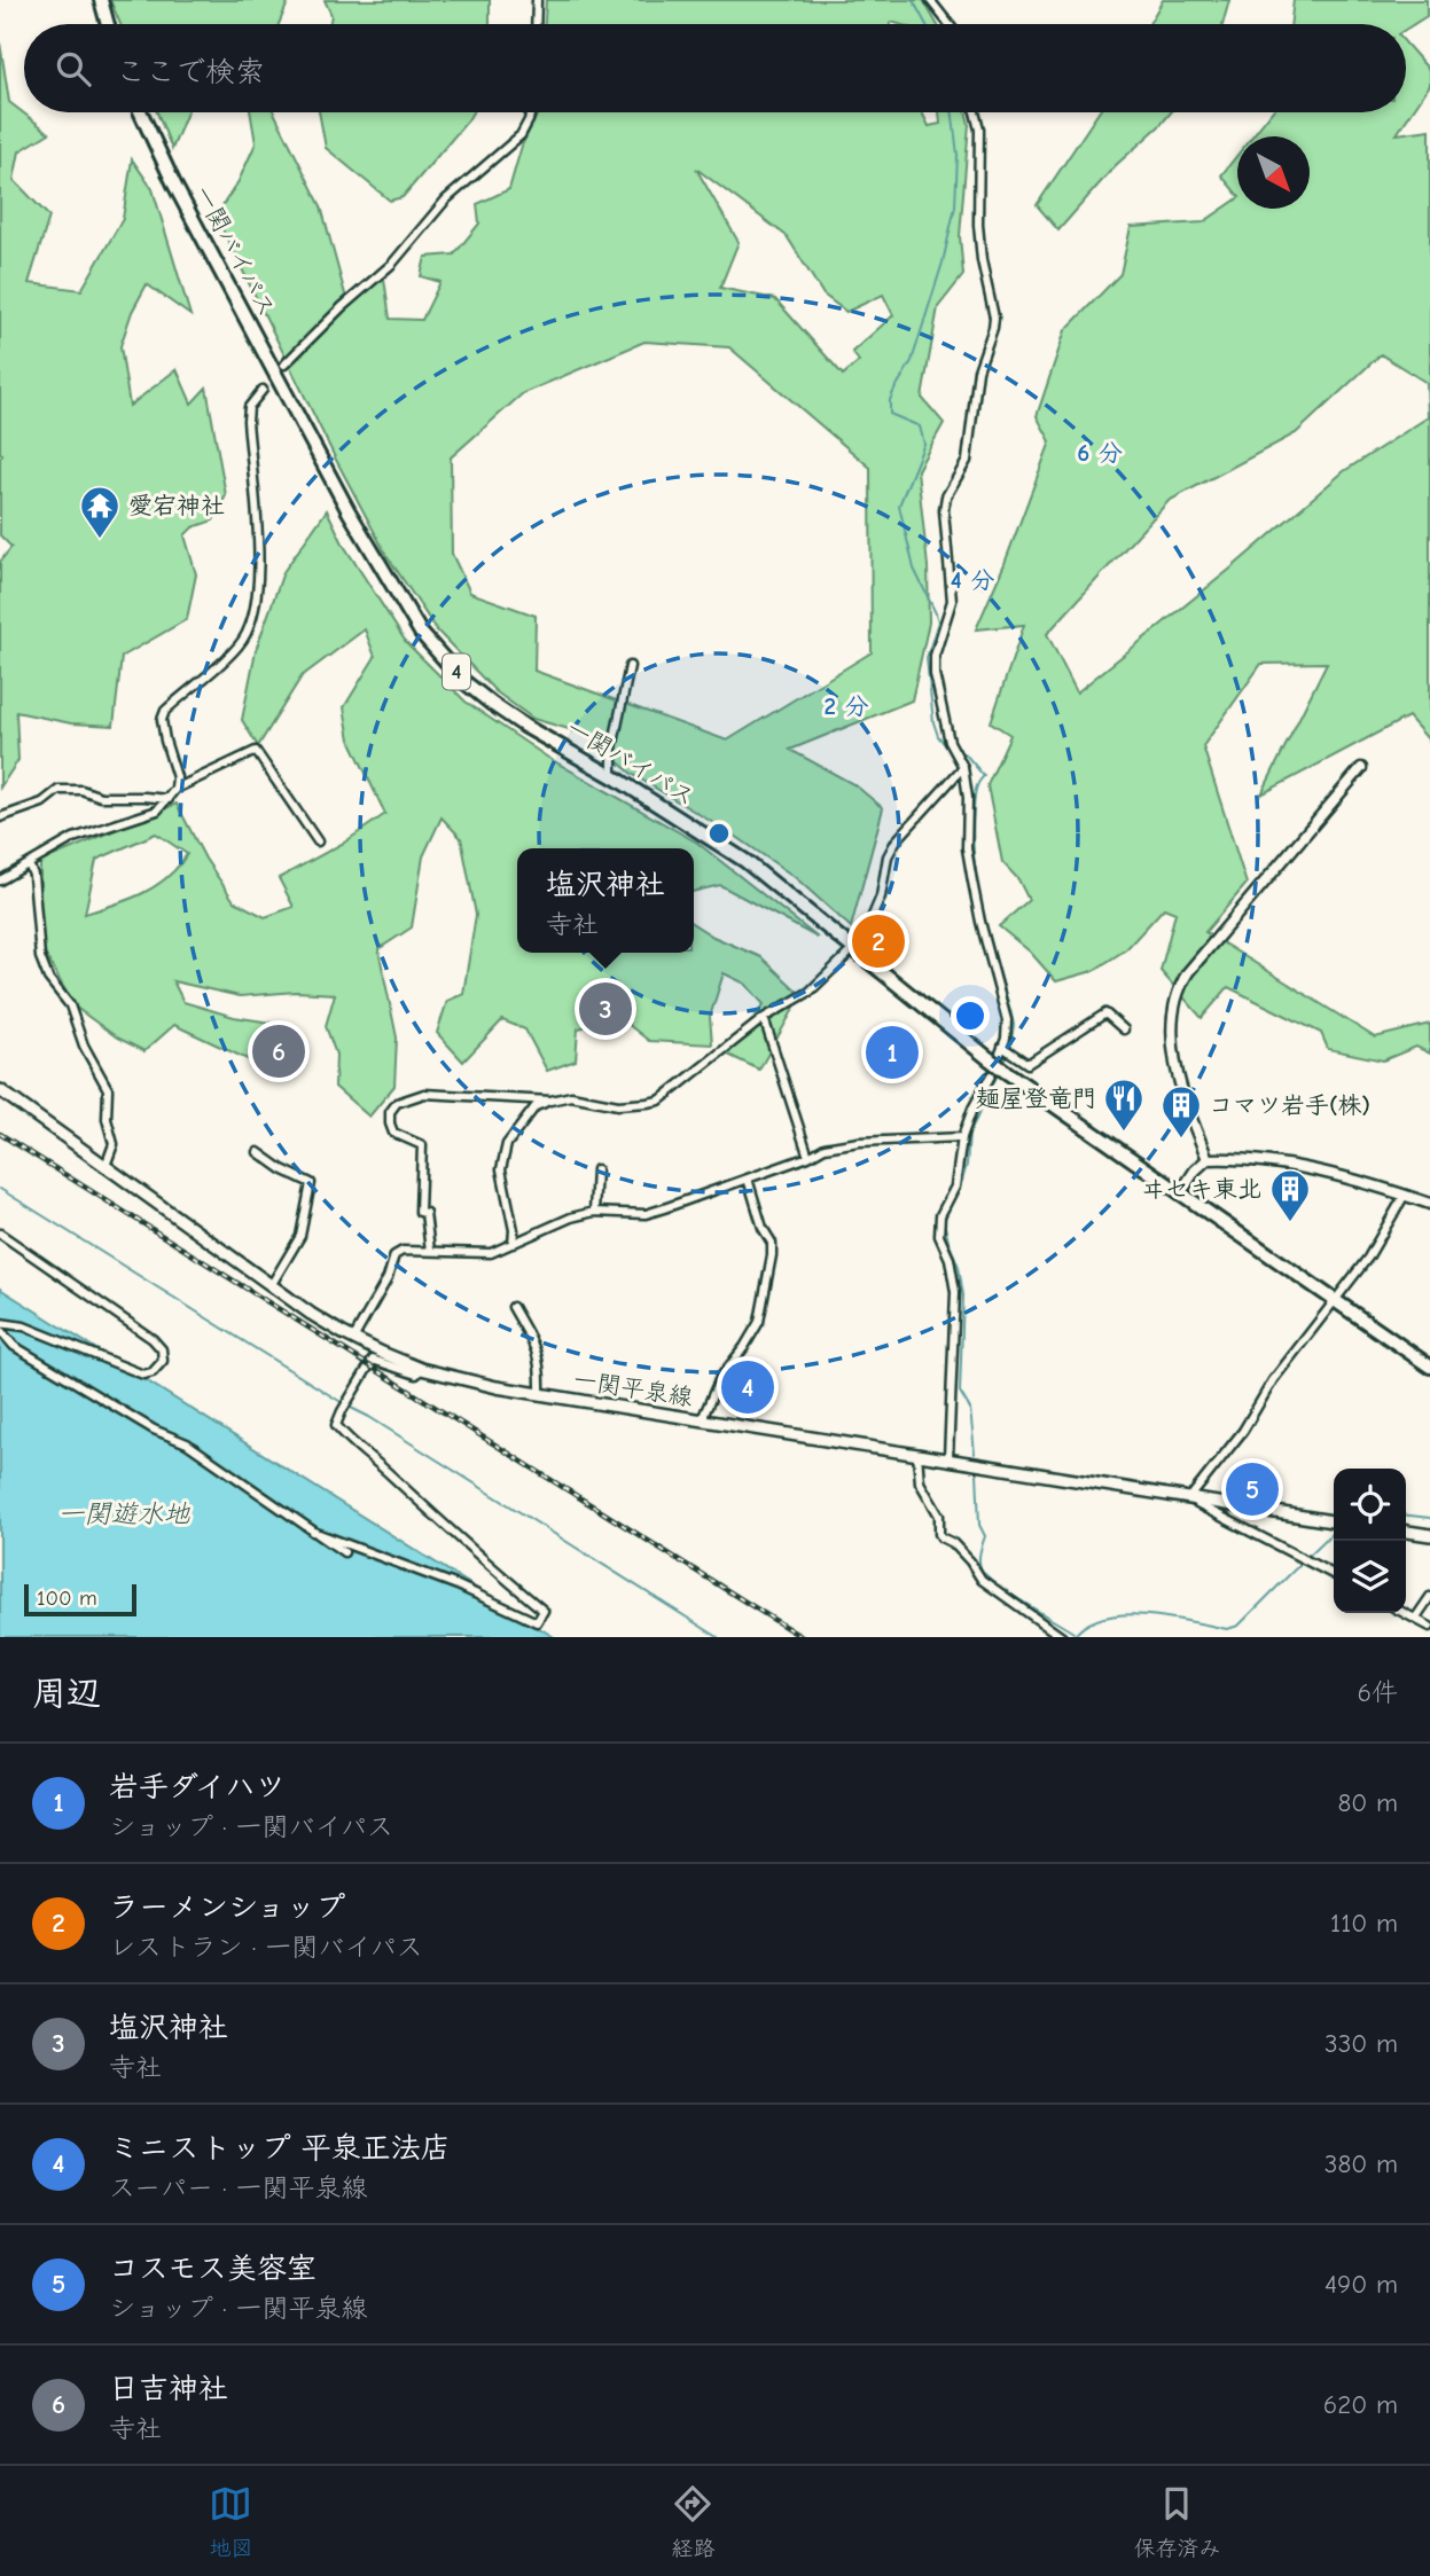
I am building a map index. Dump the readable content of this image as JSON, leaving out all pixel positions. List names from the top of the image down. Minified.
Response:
{"streets":{"highway":["一関バイパス","4"],"main road":["一関平泉線"]},"water":["一関遊水地"],"places":{"temple":["愛宕神社"],"restaurant":["麺屋登竜門"],"building":["コマツ岩手(株)","ヰセキ東北"]},"scale_bar":"100 m","north":"bottom right","page":{"search":"ここで検索","popup":["塩沢神社","寺社"],"pins":["2","3","6","1","4","5"],"scale":"100 m","heading":["周辺","6件"],"list":[{"mark":"1","name":"岩手ダイハツ","note":"ショップ · 一関バイパス","value":"80 m"},{"mark":"2","name":"ラーメンショップ","note":"レストラン · 一関バイパス","value":"110 m"},{"mark":"3","name":"塩沢神社","note":"寺社","value":"330 m"},{"mark":"4","name":"ミニストップ 平泉正法店","note":"スーパー · 一関平泉線","value":"380 m"},{"mark":"5","name":"コスモス美容室","note":"ショップ · 一関平泉線","value":"490 m"},{"mark":"6","name":"日吉神社","note":"寺社","value":"620 m"}],"nav":["地図","経路","保存済み"]},"rings":["6 分","4 分","2 分"]}
